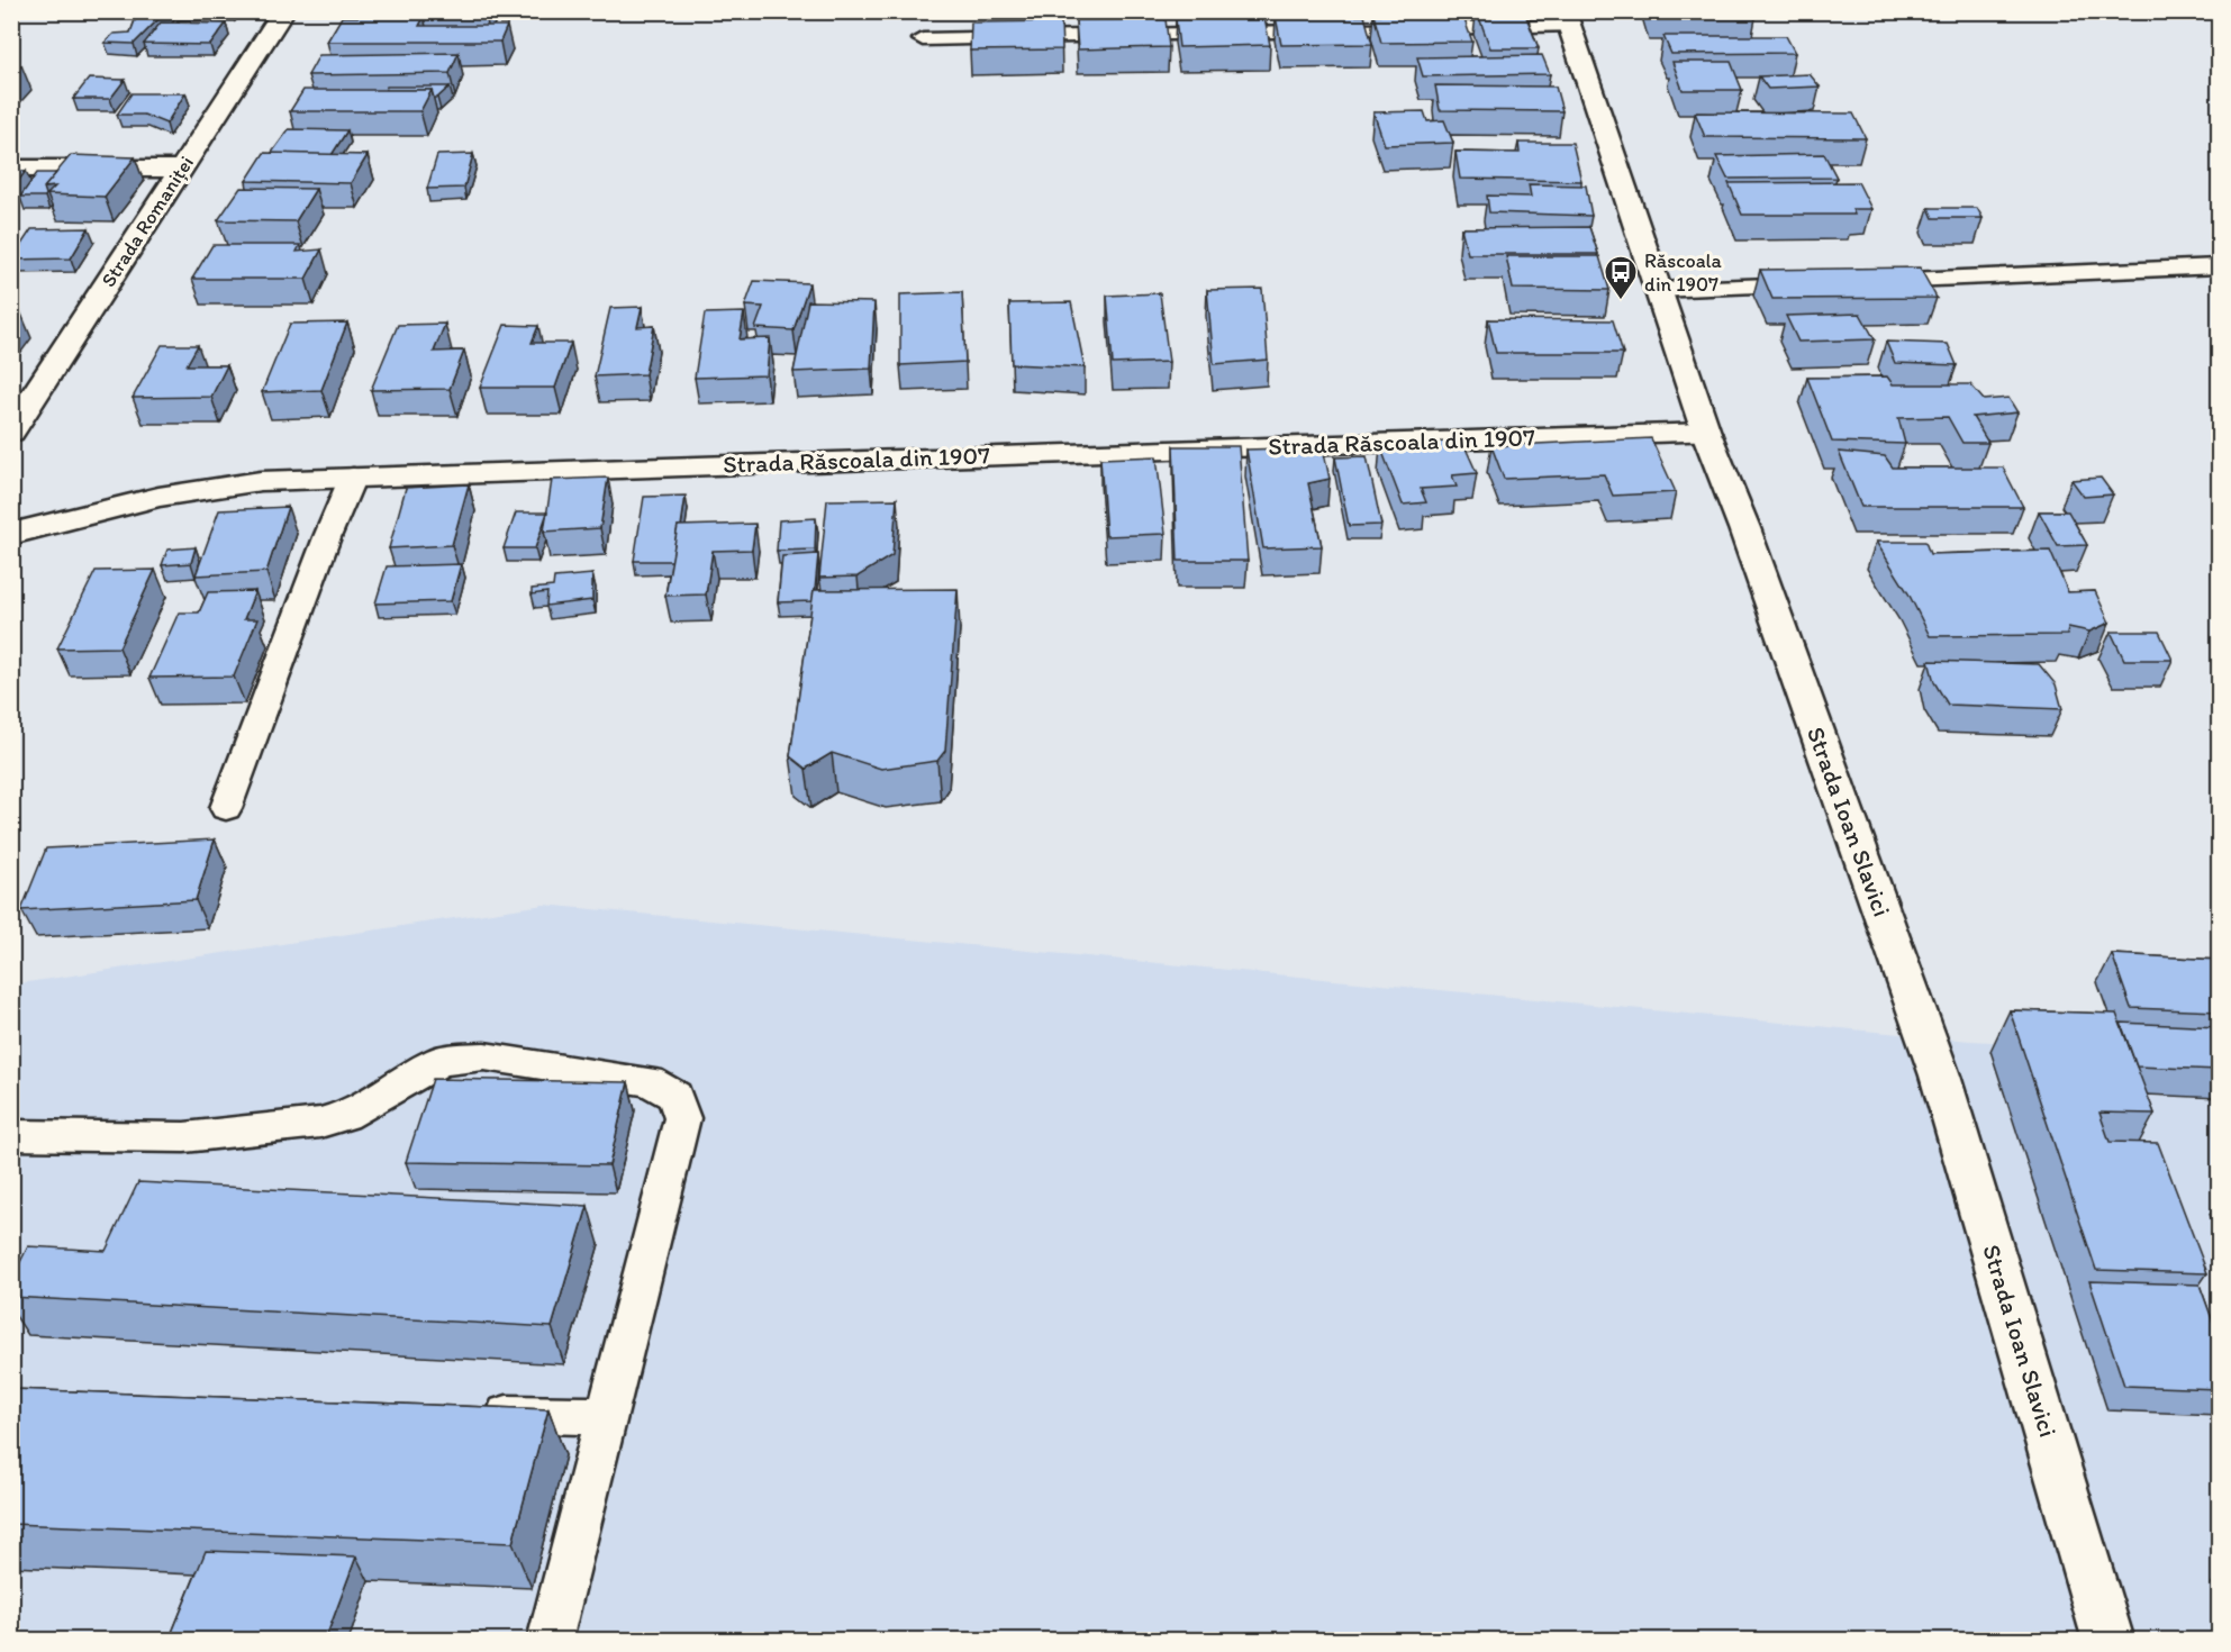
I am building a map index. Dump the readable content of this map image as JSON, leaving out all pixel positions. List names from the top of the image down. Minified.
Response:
{"streets":{"street":["Strada Romaniței","Strada Răscoala din 1907","Strada Ioan Slavici"]},"crossings":[["Strada Răscoala din 1907","Strada Ioan Slavici"]],"places":{"bus stop":["Răscoala din 1907"]}}
